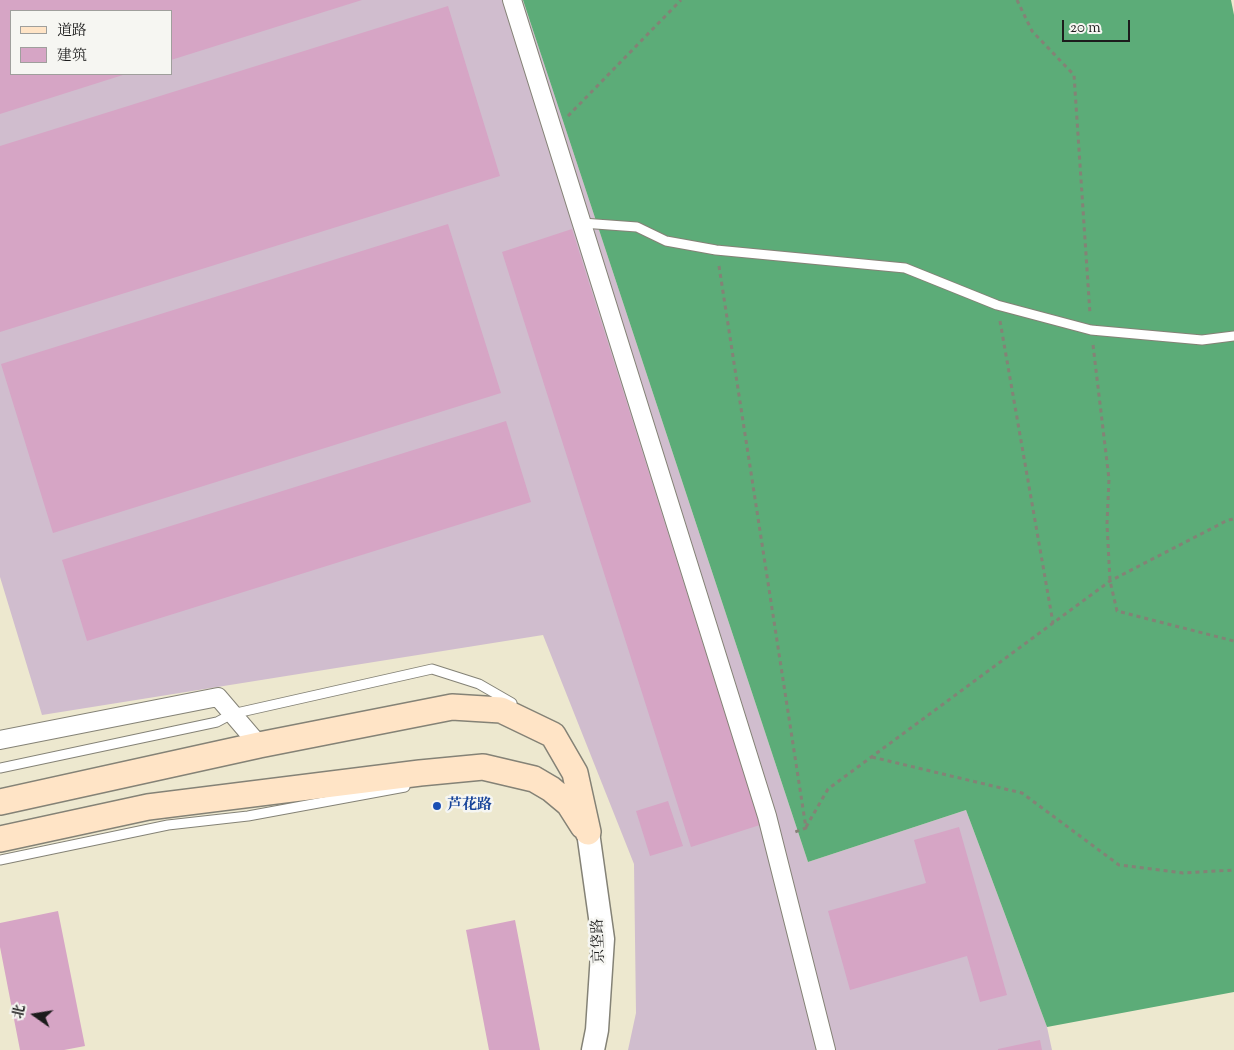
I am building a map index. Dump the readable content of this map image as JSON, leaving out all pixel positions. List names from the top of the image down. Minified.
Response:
{"streets":{"street":["京垡路"]},"places":["芦花路"],"legend":["道路","建筑"],"scale_bar":"20 m","north":"left"}
